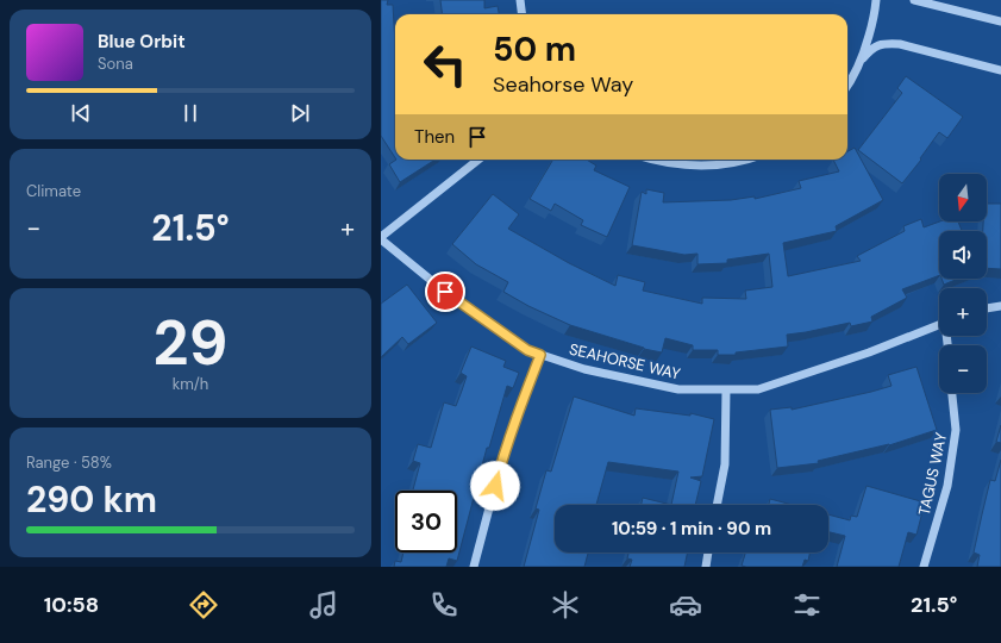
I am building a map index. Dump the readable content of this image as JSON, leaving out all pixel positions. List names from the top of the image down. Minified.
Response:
{"streets":{"street":["SEAHORSE WAY","TAGUS WAY"]},"north":"bottom","page":{"turn":["50 m","Seahorse Way"],"song":["Blue Orbit","Sona"],"then":"Then","tile":["Climate",["29","km/h"],["Range · 58%","290 km"]],"map_buttons":["+","−"],"heat":["−","21.5°","+"],"limit":"30","trip":"10:59 · 1 min · 90 m","tabs":["10:58","21.5°"]}}
